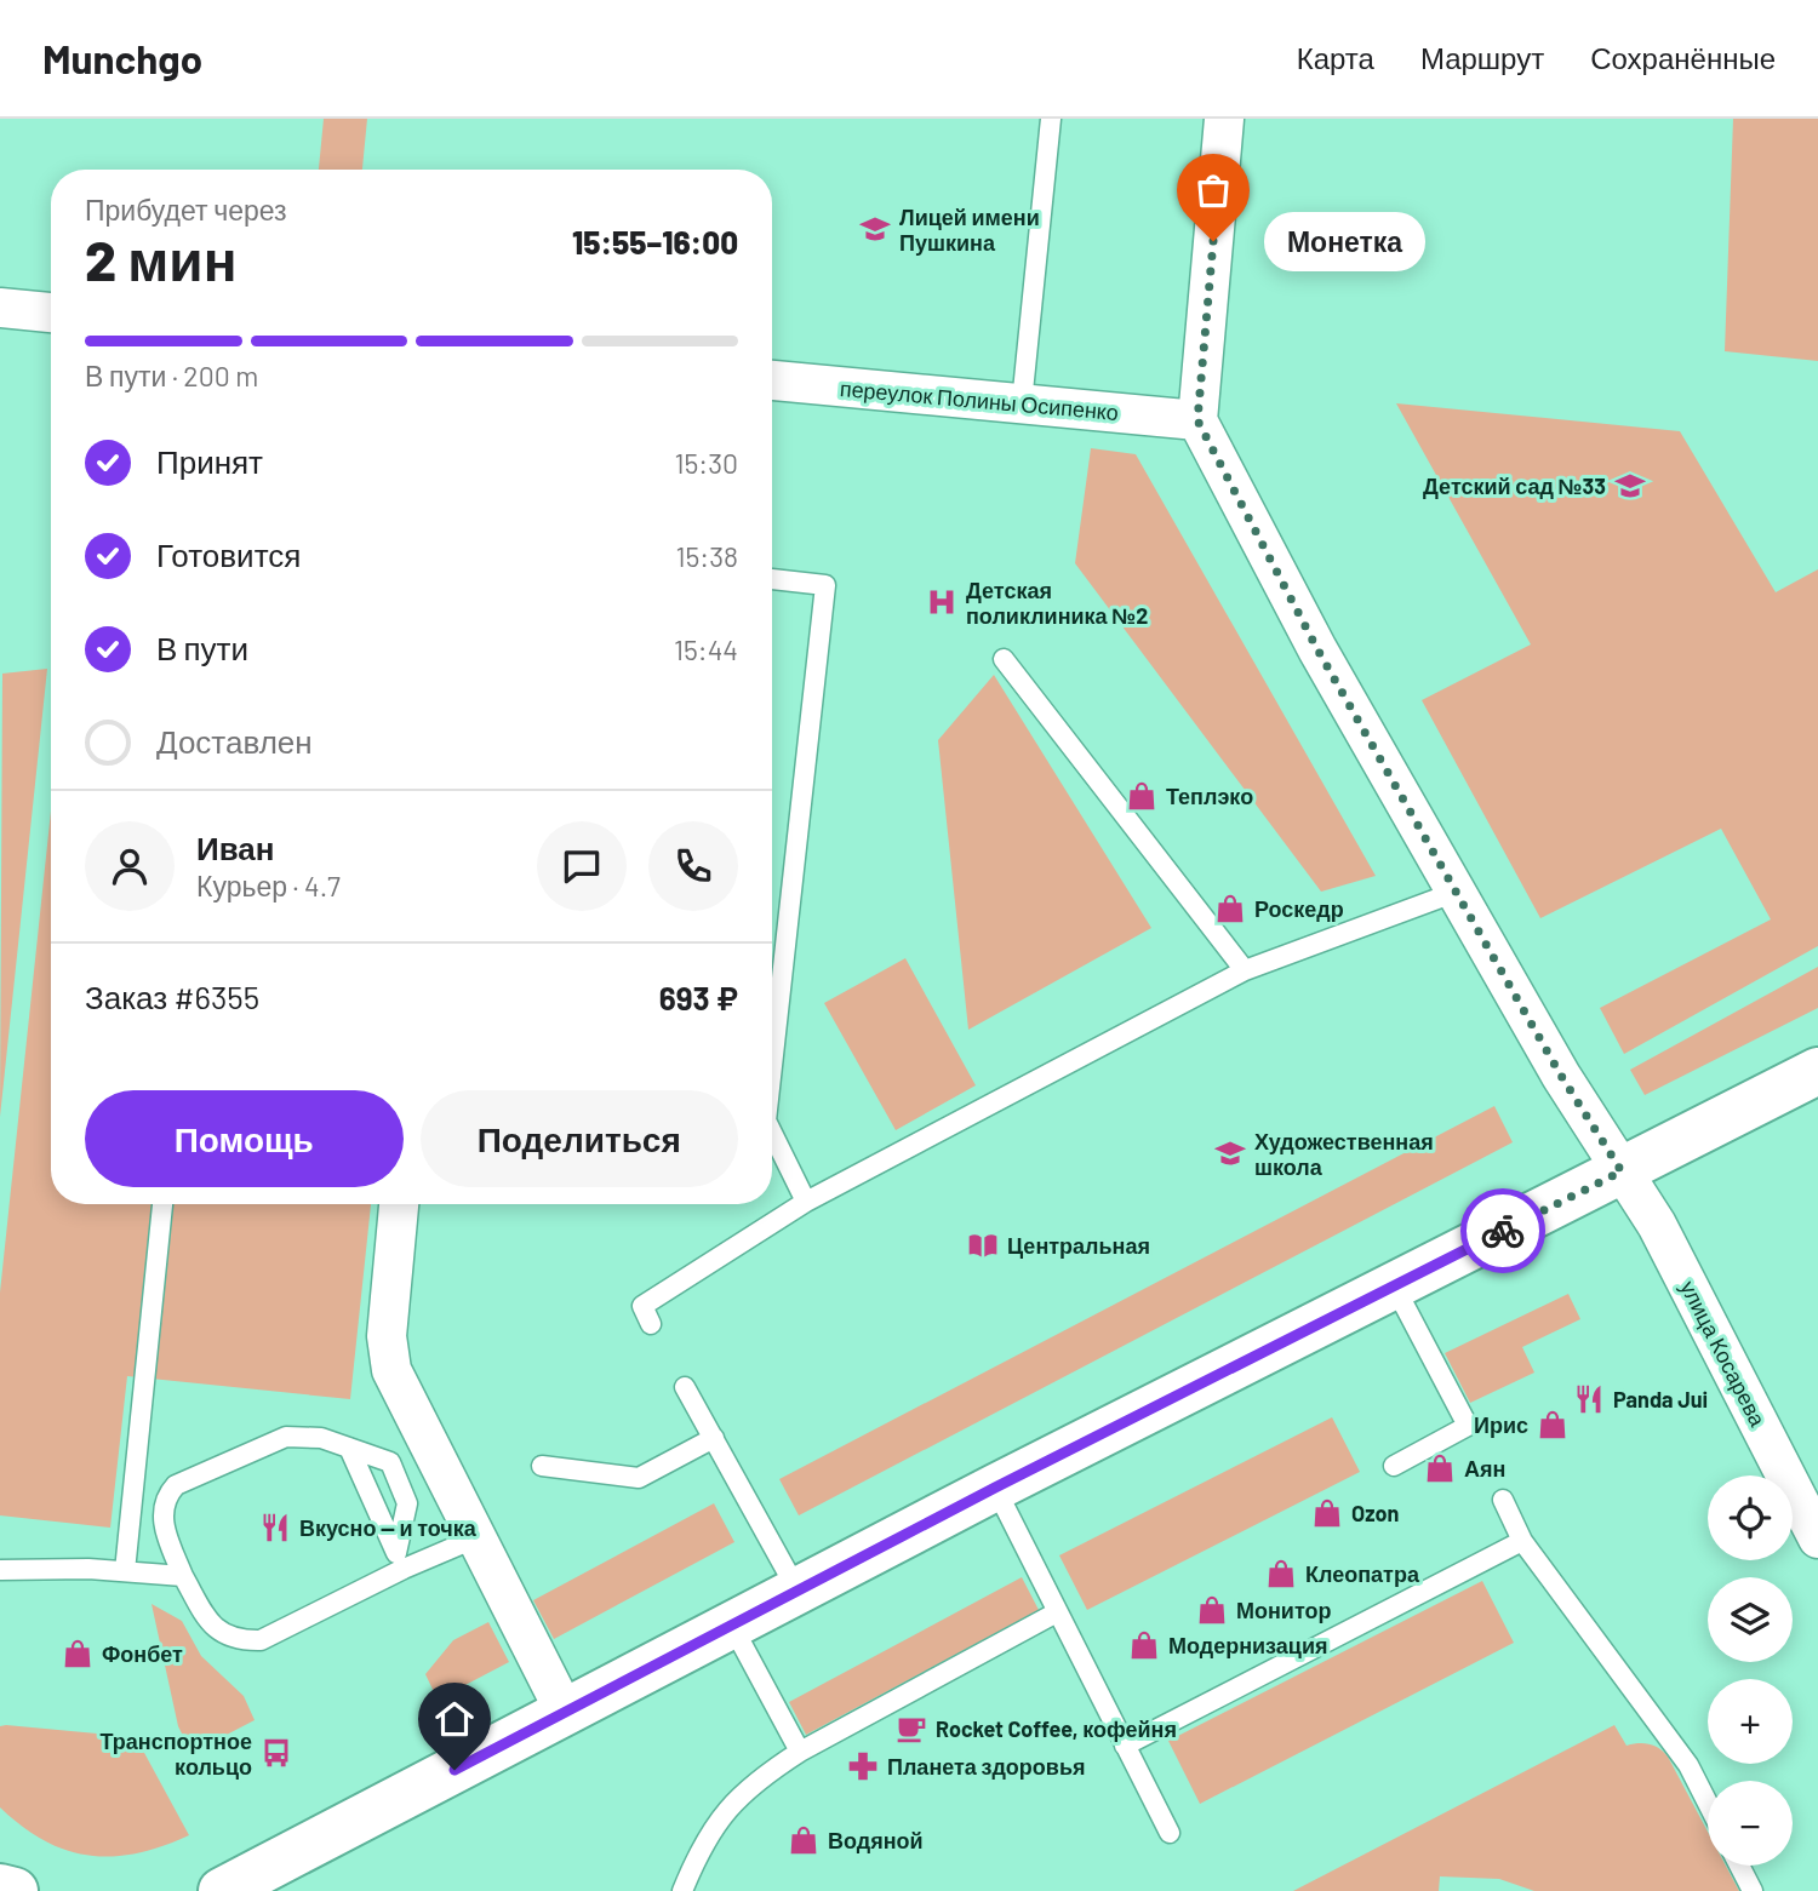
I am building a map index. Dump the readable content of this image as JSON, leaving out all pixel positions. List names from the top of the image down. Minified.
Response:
{"streets":{"street":["переулок Полины Осипенко","улица Косарева"]},"crossings":[["переулок Полины Осипенко","улица Косарева"]],"places":{"school or university":["Лицей имени Пушкина","Детский сад №33","Художественная школа"],"other":["Монетка"],"hospital":["Детская поликлиника №2"],"shop":["Теплэко","Роскедр","Ирис","Аян","Ozon","Клеопатра","Монитор","Модернизация","Фонбет","Водяной"],"library":["Центральная"],"restaurant":["Panda Jui","Вкусно — и точка"],"cafe":["Rocket Coffee, кофейня"],"bus stop":["Транспортное кольцо"],"pharmacy":["Планета здоровья"]},"page":{"header":"Munchgo","nav":["Карта","Маршрут","Сохранённые"],"heading":["2 мин","Прибудет через","15:55–16:00"],"panel":["Иван","Курьер · 4.7","Заказ #6355","693 ₽"],"bubble":"Монетка","bar":"В пути · 200 m","list":[["Принят","15:30"],["Готовится","15:38"],["В пути","15:44"],"Доставлен"],"buttons":["Помощь","Поделиться"],"map_buttons":["+","−"]}}
